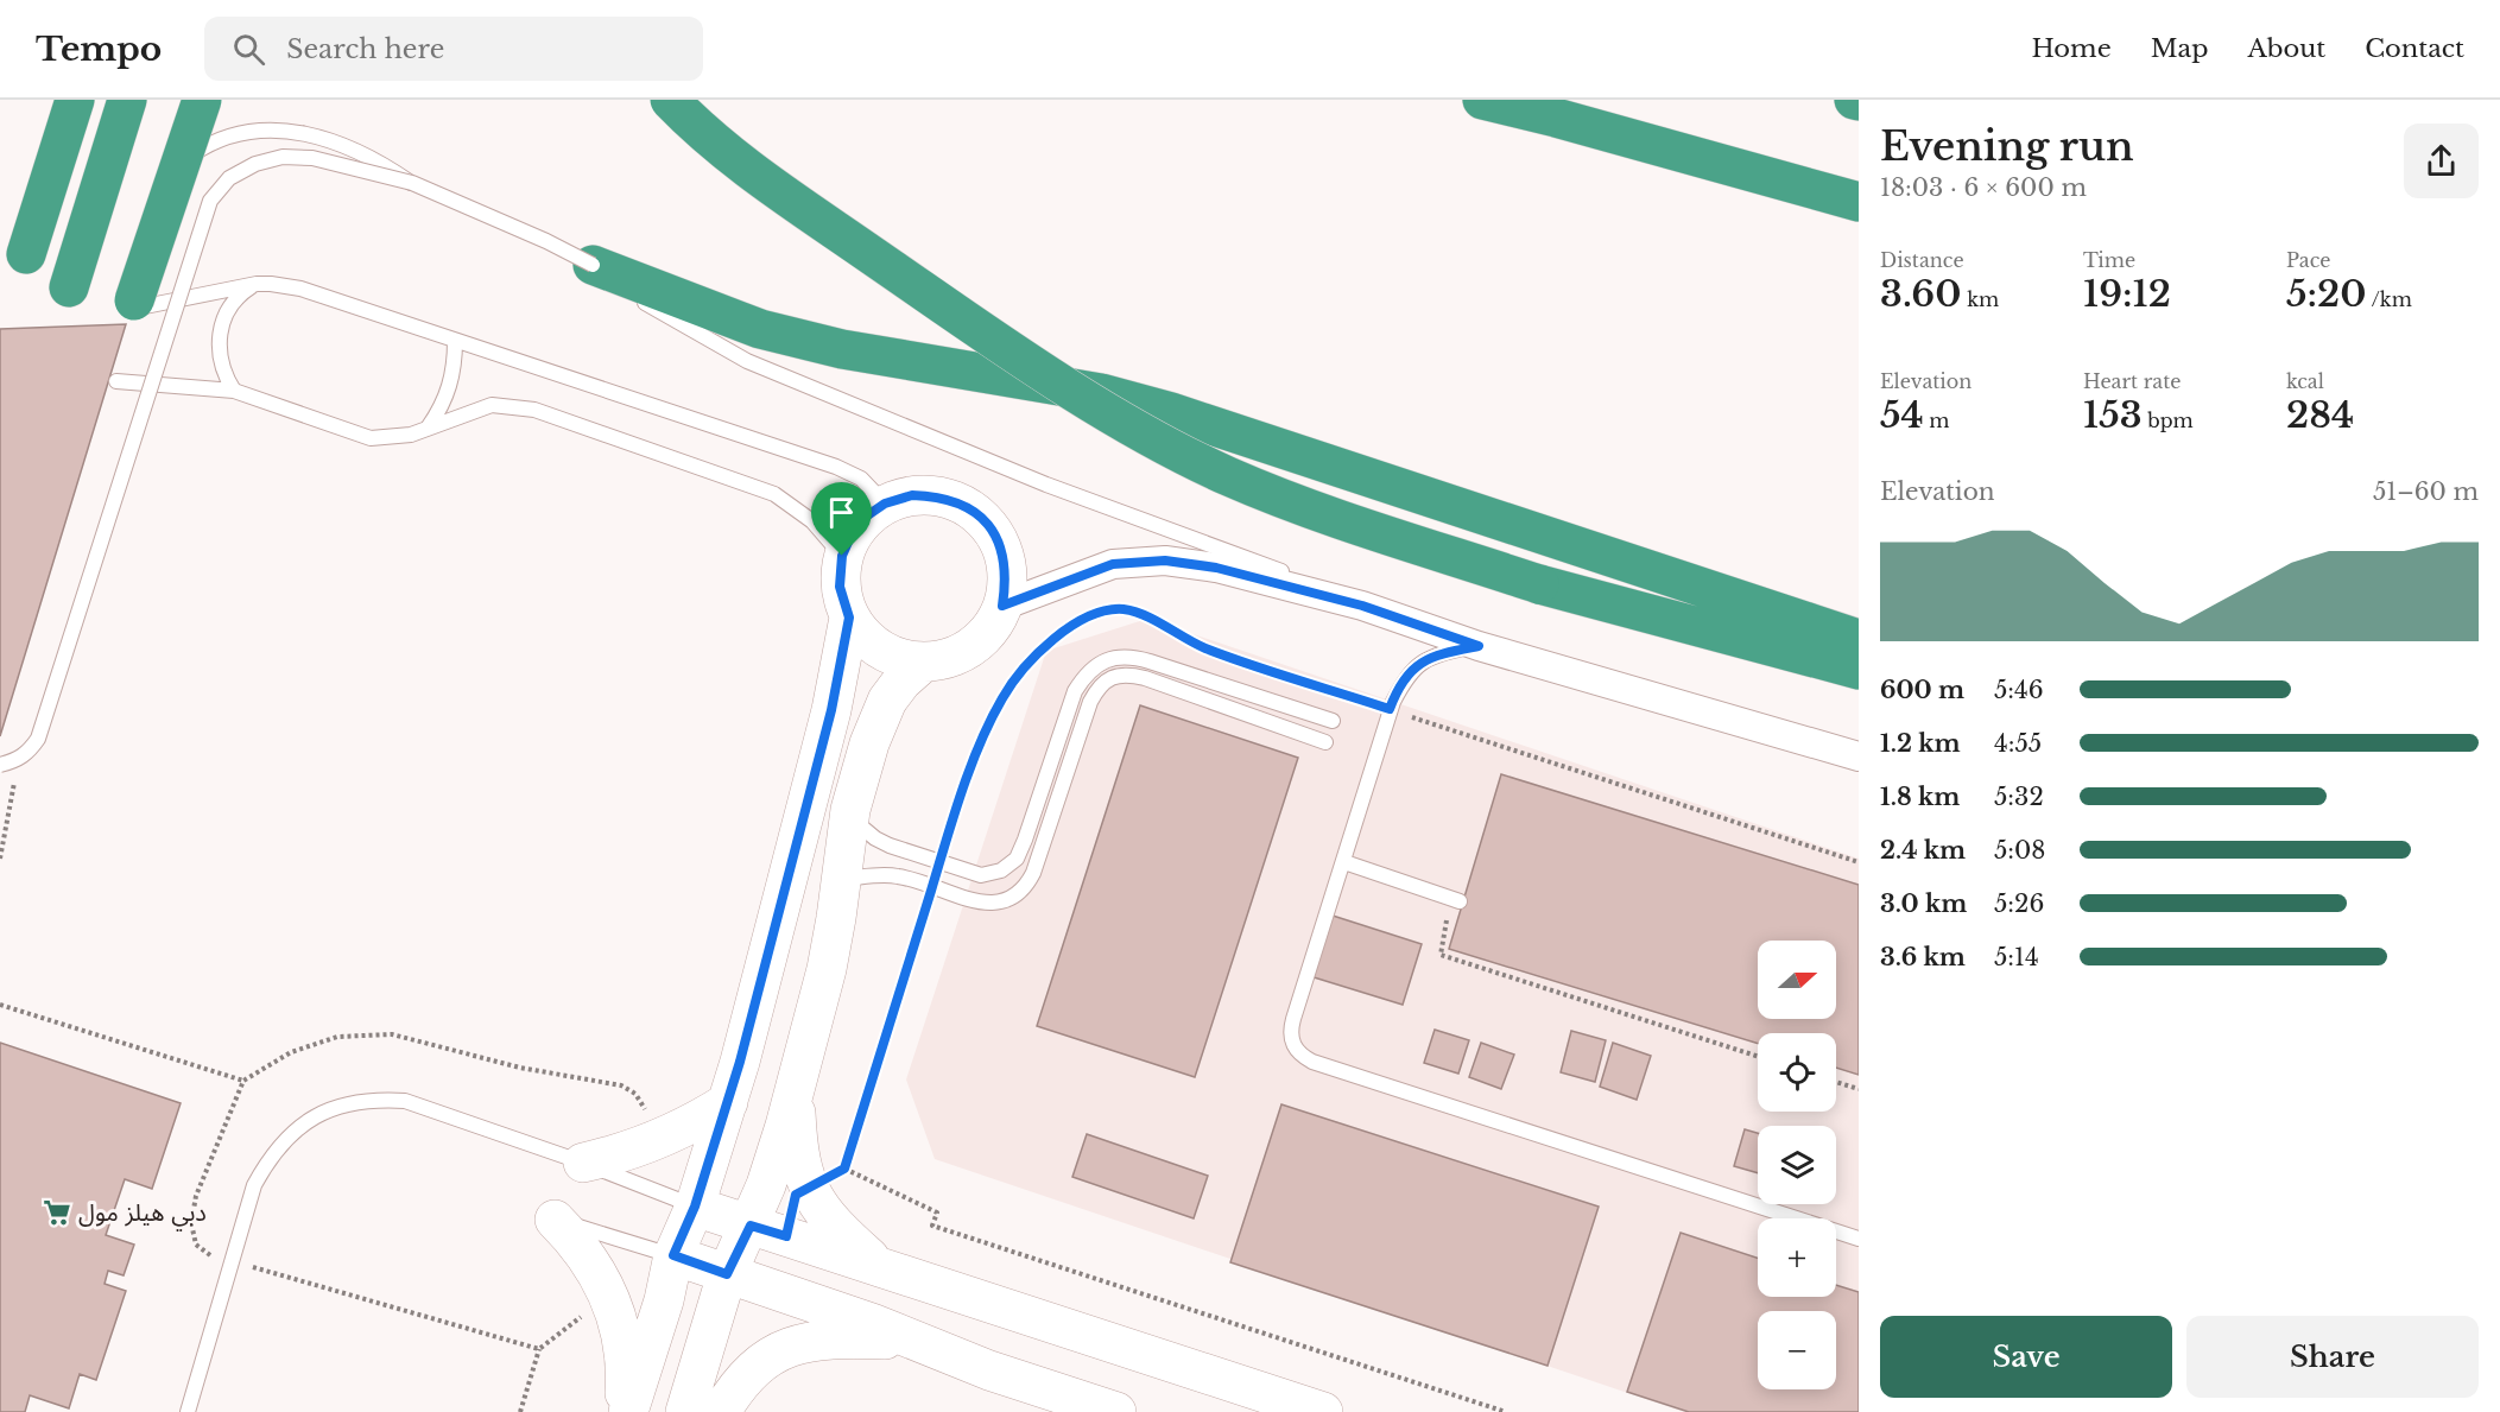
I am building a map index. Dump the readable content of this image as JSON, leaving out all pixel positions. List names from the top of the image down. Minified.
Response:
{"places":{"supermarket":["دبي هيلز مول"]},"north":"right","page":{"header":"Tempo","search":"Search here","nav":["Home","Map","About","Contact"],"heading":["Evening run","18:03 · 6 × 600 m"],"stats":[["Distance","3.60 km"],["Time","19:12"],["Pace","5:20 /km"],["Elevation","54 m"],["Heart rate","153 bpm"],["kcal","284"]],"chart":["Elevation","51–60 m"],"list":[{"name":"600 m","note":"5:46"},{"name":"1.2 km","note":"4:55"},{"name":"1.8 km","note":"5:32"},{"name":"2.4 km","note":"5:08"},{"name":"3.0 km","note":"5:26"},{"name":"3.6 km","note":"5:14"}],"map_buttons":["+","−"],"buttons":["Save","Share"]}}
